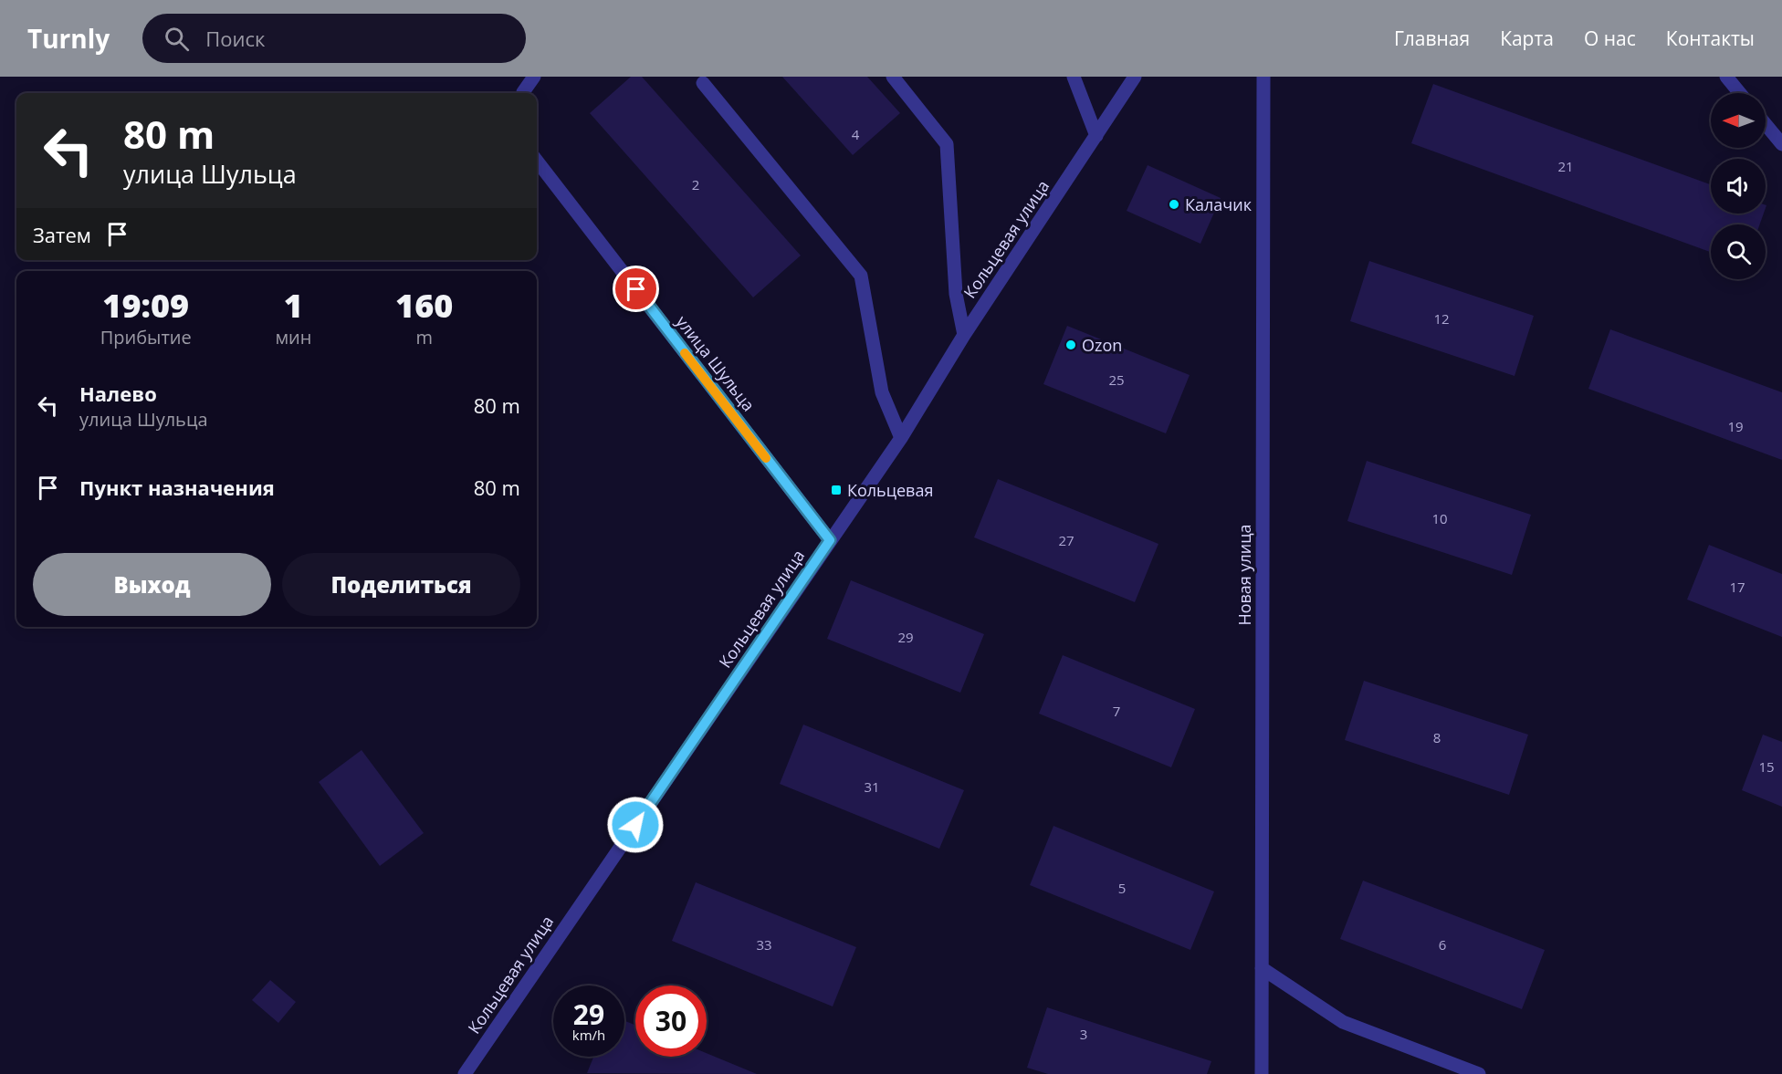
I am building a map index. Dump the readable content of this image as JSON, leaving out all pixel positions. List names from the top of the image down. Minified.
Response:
{"streets":{"street":["Кольцевая улица","улица Шульца","Новая улица"]},"crossings":[["Кольцевая улица","улица Шульца"]],"places":{"other":["Калачик","Ozon"],"transit":["Кольцевая"]},"house_numbers":["4","21","2","12","25","19","10","27","17","29","7","8","15","31","5","33","6","3"],"north":"left","page":{"header":"Turnly","search":"Поиск","nav":["Главная","Карта","О нас","Контакты"],"turn":["80 m","улица Шульца"],"then":"Затем","eta":["19:09","Прибытие","1","мин","160","m"],"list":[{"name":"Налево","note":"улица Шульца","value":"80 m"},{"name":"Пункт назначения","value":"80 m"}],"buttons":["Выход","Поделиться"],"speed":"29 km/h","limit":"30"}}
